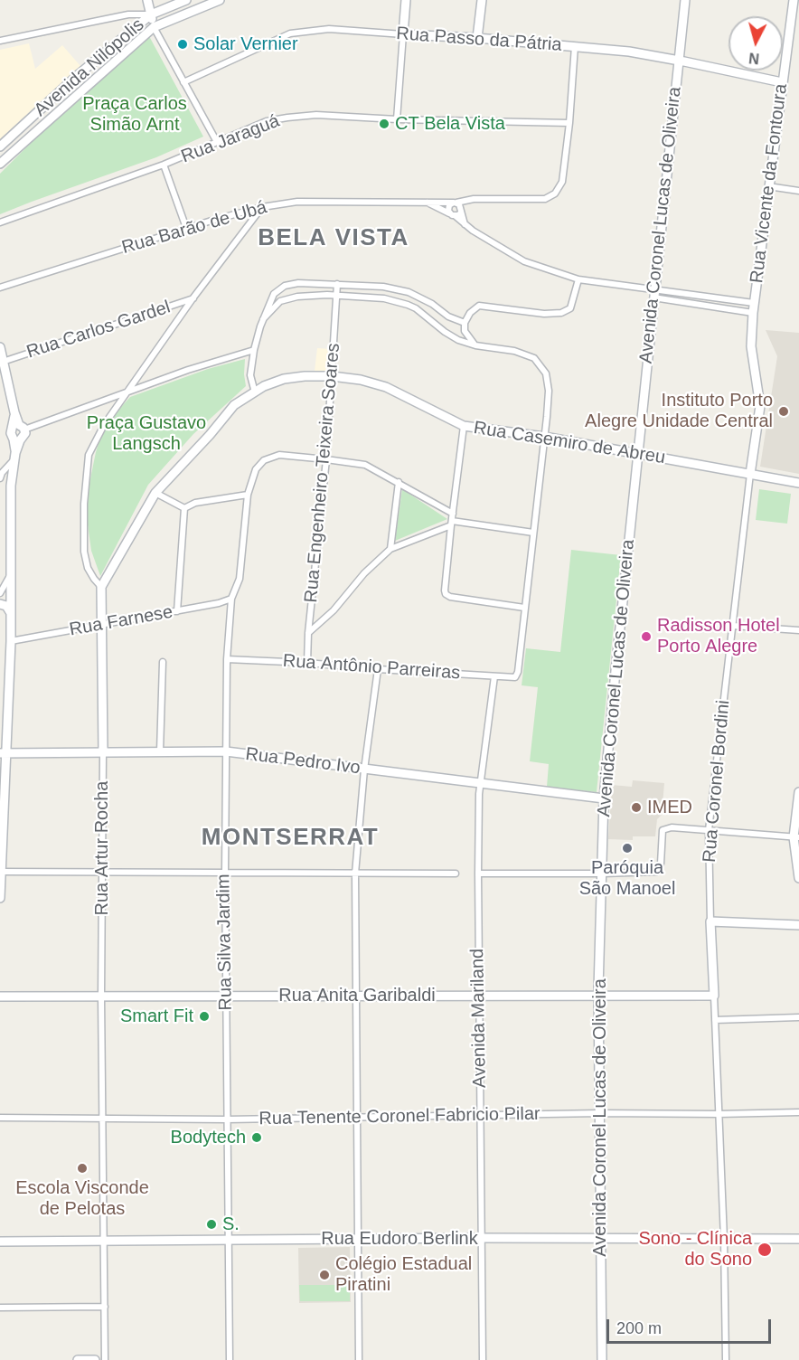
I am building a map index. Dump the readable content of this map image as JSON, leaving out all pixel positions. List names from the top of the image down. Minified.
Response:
{"streets":{"street":["Rua Passo da Pátria","Avenida Nilópolis","Rua Jaraguá","Rua Vicente da Fontoura","Avenida Coronel Lucas de Oliveira","Rua Barão de Ubá","Rua Carlos Gardel","Rua Casemiro de Abreu","Rua Engenheiro Teixeira Soares","Rua Farnese","Rua Antônio Parreiras","Rua Pedro Ivo","Rua Coronel Bordini","Rua Artur Rocha","Rua Silva Jardim","Rua Anita Garibaldi","Avenida Mariland","Rua Tenente Coronel Fabricio Pilar","Rua Eudoro Berlink"]},"crossings":[["Rua Passo da Pátria","Rua Vicente da Fontoura"],["Rua Passo da Pátria","Avenida Coronel Lucas de Oliveira"],["Rua Passo da Pátria","Rua Barão de Ubá"],["Rua Jaraguá","Rua Barão de Ubá"],["Rua Vicente da Fontoura","Rua Coronel Bordini"],["Avenida Coronel Lucas de Oliveira","Rua Casemiro de Abreu"],["Avenida Coronel Lucas de Oliveira","Rua Pedro Ivo"],["Avenida Coronel Lucas de Oliveira","Rua Anita Garibaldi"],["Avenida Coronel Lucas de Oliveira","Rua Tenente Coronel Fabricio Pilar"],["Avenida Coronel Lucas de Oliveira","Rua Eudoro Berlink"],["Rua Casemiro de Abreu","Rua Engenheiro Teixeira Soares"],["Rua Casemiro de Abreu","Rua Coronel Bordini"],["Rua Engenheiro Teixeira Soares","Rua Antônio Parreiras"],["Rua Engenheiro Teixeira Soares","Rua Silva Jardim"],["Rua Farnese","Rua Artur Rocha"],["Rua Farnese","Rua Silva Jardim"],["Rua Antônio Parreiras","Rua Silva Jardim"],["Rua Antônio Parreiras","Avenida Mariland"],["Rua Pedro Ivo","Rua Artur Rocha"],["Rua Pedro Ivo","Rua Silva Jardim"],["Rua Pedro Ivo","Avenida Mariland"],["Rua Coronel Bordini","Rua Anita Garibaldi"],["Rua Coronel Bordini","Rua Tenente Coronel Fabricio Pilar"],["Rua Coronel Bordini","Rua Eudoro Berlink"],["Rua Artur Rocha","Rua Anita Garibaldi"],["Rua Artur Rocha","Rua Tenente Coronel Fabricio Pilar"],["Rua Artur Rocha","Rua Eudoro Berlink"],["Rua Silva Jardim","Rua Anita Garibaldi"],["Rua Silva Jardim","Rua Tenente Coronel Fabricio Pilar"],["Rua Silva Jardim","Rua Eudoro Berlink"],["Rua Anita Garibaldi","Avenida Mariland"],["Avenida Mariland","Rua Tenente Coronel Fabricio Pilar"],["Avenida Mariland","Rua Eudoro Berlink"]],"districts":["BELA VISTA","MONTSERRAT"],"parks":["Praça Carlos Simão Arnt","Praça Gustavo Langsch"],"places":["Solar Vernier","CT Bela Vista","Instituto Porto Alegre Unidade Central","Radisson Hotel Porto Alegre","IMED","Paróquia São Manoel","Smart Fit","Bodytech","Escola Visconde de Pelotas","S.","Sono - Clínica do Sono","Colégio Estadual Piratini"],"scale_bar":"200 m","north":"bottom"}
